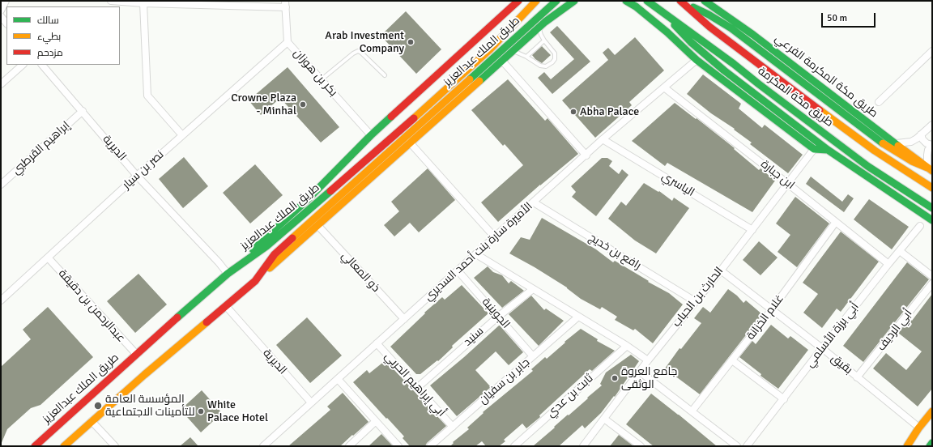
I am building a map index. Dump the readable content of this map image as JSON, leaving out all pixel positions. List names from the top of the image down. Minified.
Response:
{"streets":{"main road":["طريق الملك عبدالعزيز","طريق مكة المكرمة الفرعي","طريق مكة المكرمة"],"street":["بكر بن هوزان","إبراهيم القرطبي","الديرية","نصر بن سيار","ابن جبارة","الياسري","الأميرة سارة بنت أحمد السديري","رافع بن خديج","ذو المعالي","الحارث بن الحباب","عبدالرحمن بن دقيقة","الجوينبة","غلام الخزانة","أبي الرديف","أبي برزة الأسلمي","سنيد","بقيق","جابر بن سفيان","أبي إبراهيم الحربي","ثابت بن عدي"]},"crossings":[["طريق الملك عبدالعزيز","الديرية"],["طريق الملك عبدالعزيز","عبدالرحمن بن دقيقة"],["بكر بن هوزان","نصر بن سيار"],["إبراهيم القرطبي","الديرية"],["الديرية","نصر بن سيار"],["الديرية","الأميرة سارة بنت أحمد السديري"],["نصر بن سيار","عبدالرحمن بن دقيقة"],["ابن جبارة","الأميرة سارة بنت أحمد السديري"],["ابن جبارة","الحارث بن الحباب"],["ابن جبارة","غلام الخزانة"],["ابن جبارة","أبي برزة الأسلمي"],["الياسري","الأميرة سارة بنت أحمد السديري"],["الياسري","الحارث بن الحباب"],["الأميرة سارة بنت أحمد السديري","رافع بن خديج"],["الأميرة سارة بنت أحمد السديري","ذو المعالي"],["الأميرة سارة بنت أحمد السديري","الجوينبة"],["الأميرة سارة بنت أحمد السديري","أبي إبراهيم الحربي"],["رافع بن خديج","الحارث بن الحباب"],["الحارث بن الحباب","بقيق"],["الجوينبة","سنيد"],["الجوينبة","جابر بن سفيان"],["غلام الخزانة","بقيق"],["أبي الرديف","بقيق"],["أبي برزة الأسلمي","بقيق"],["سنيد","أبي إبراهيم الحربي"],["جابر بن سفيان","أبي إبراهيم الحربي"]],"places":["Arab Investment Company","Crowne Plaza - Minhal","Abha Palace","جامع العروة الوثقى","المؤسسة العامة للتأمينات الاجتماعية","White Palace Hotel"],"legend":["سالك","بطيء","مزدحم"],"scale_bar":"50 m"}
